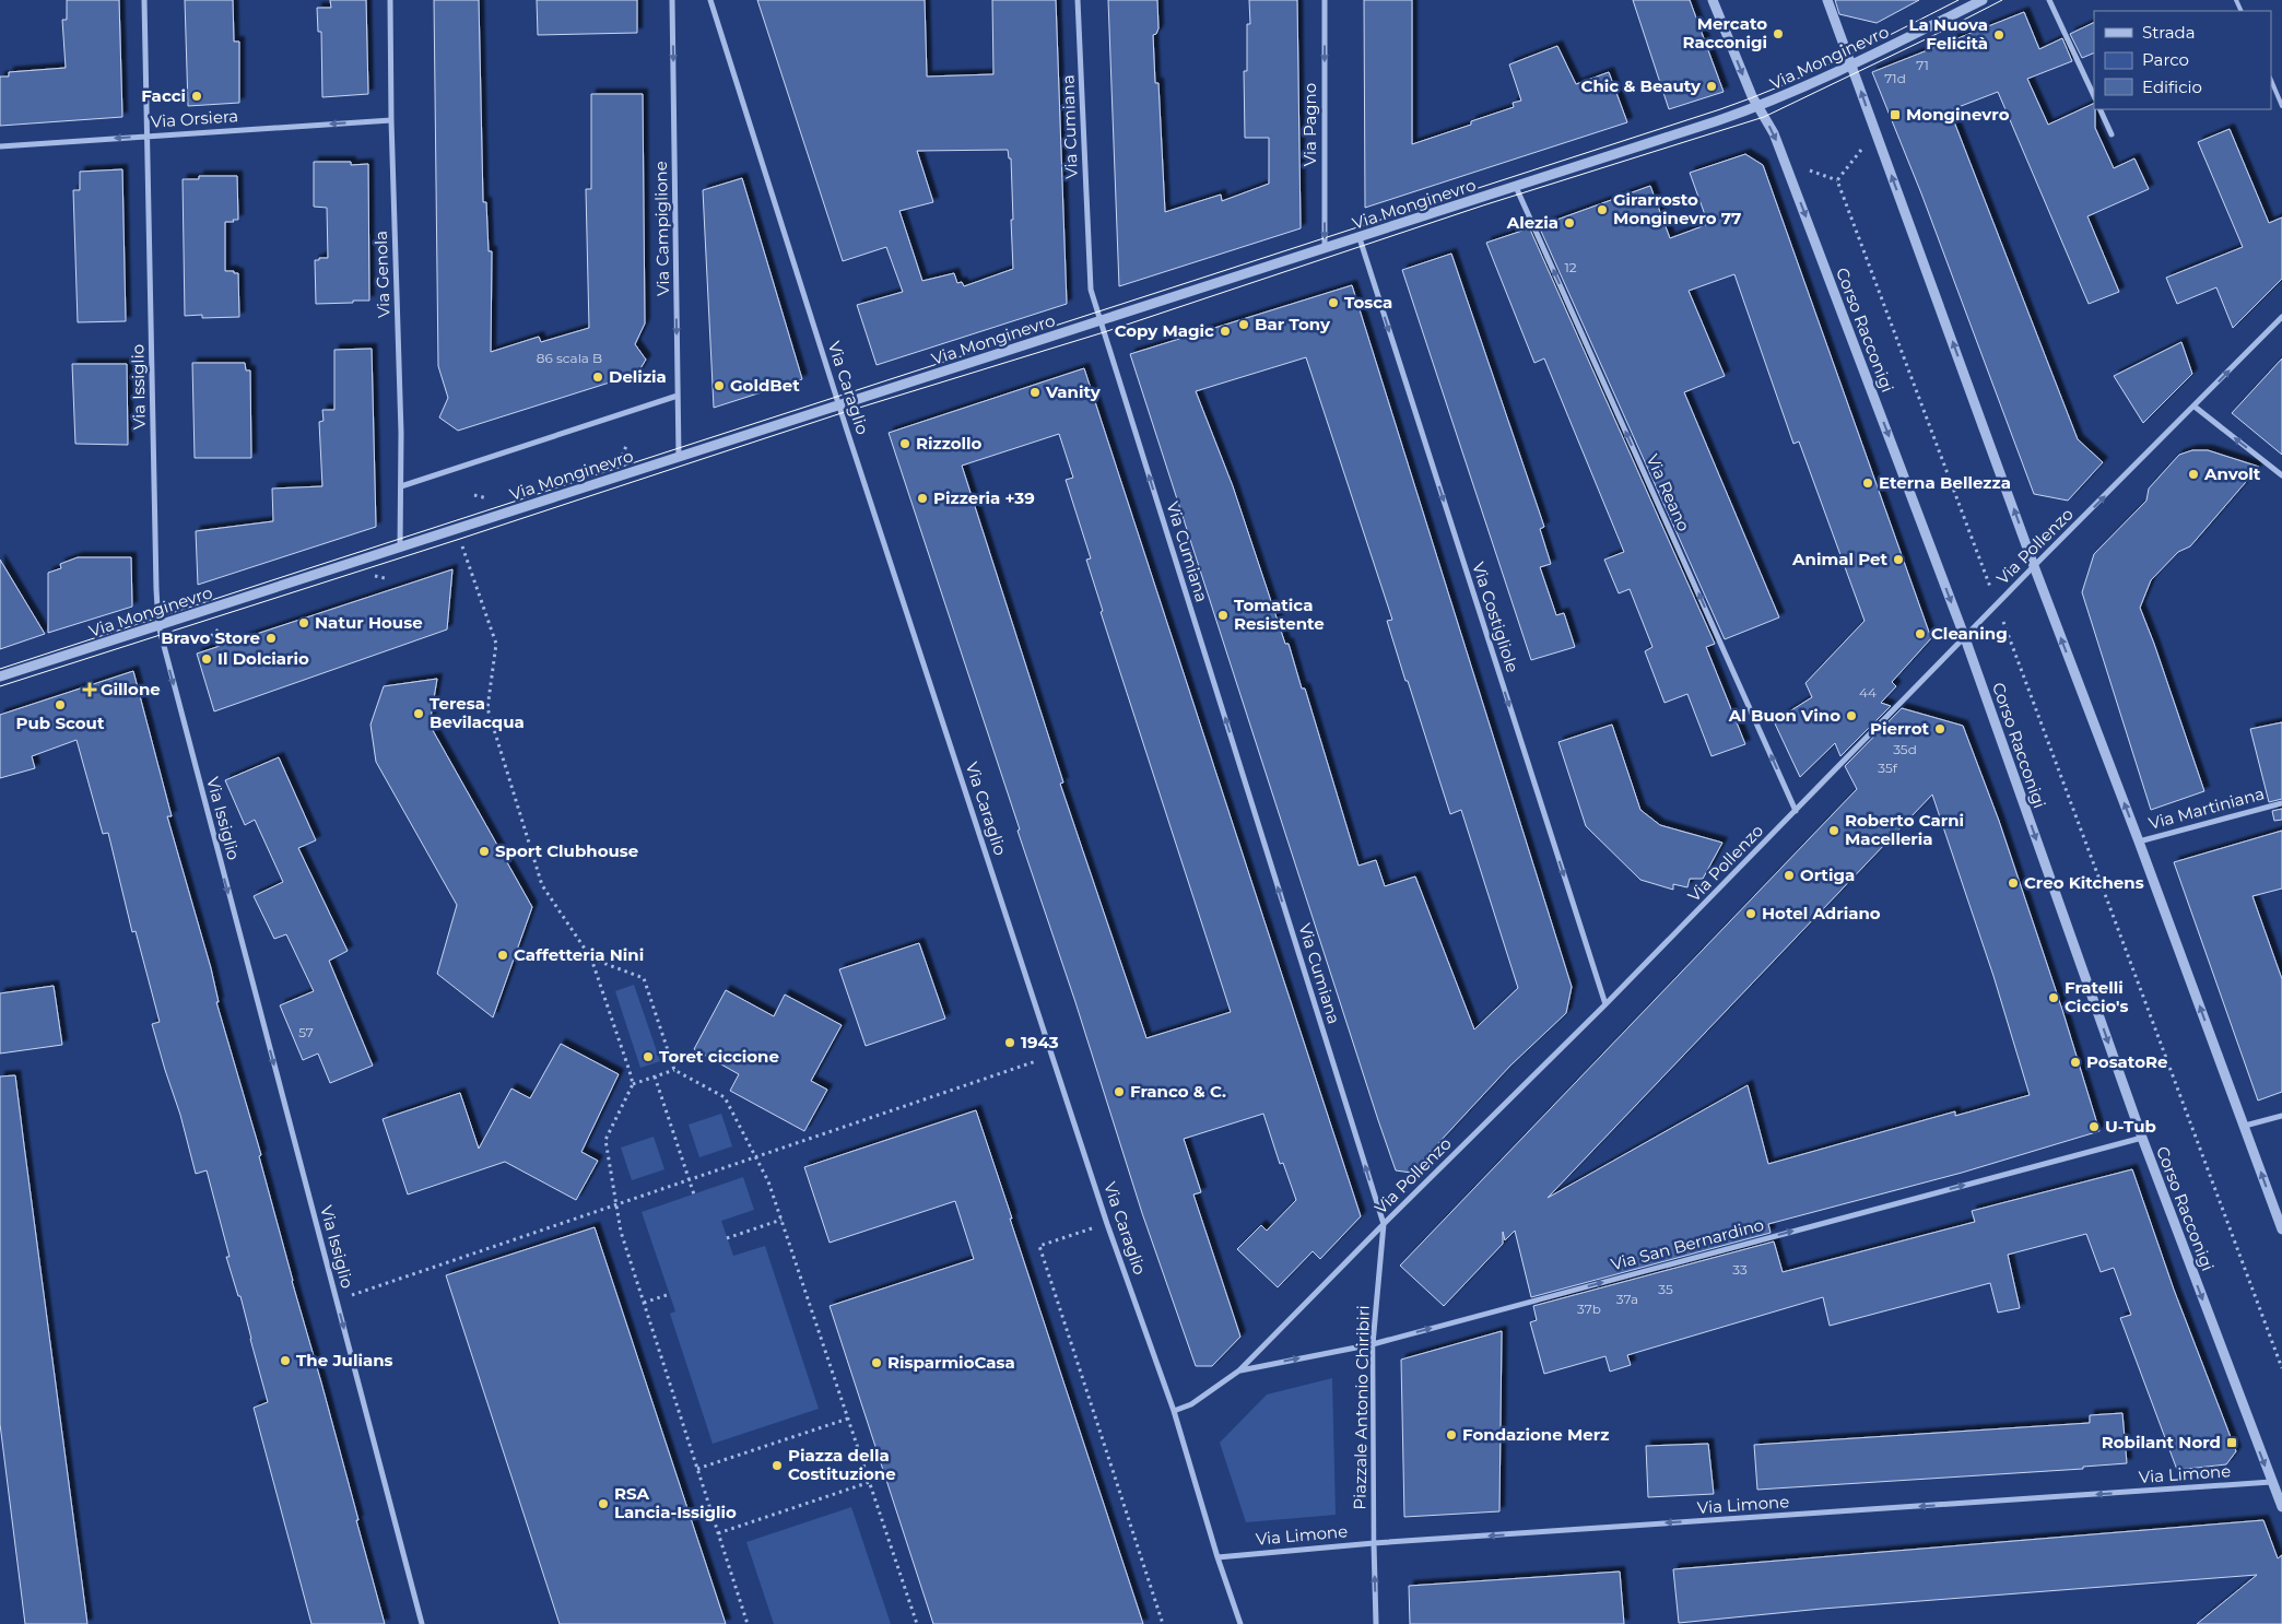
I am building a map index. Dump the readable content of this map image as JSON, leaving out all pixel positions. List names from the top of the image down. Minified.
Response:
{"streets":{"street":["Via Monginevro","Via Orsiera","Via Pagno","Via Cumiana","Via Campiglione","Via Genola","Corso Racconigi","Via Issiglio","Via Caraglio","Via Reano","Via Pollenzo","Via Costigliole","Via Martiniana","Via San Bernardino","Piazzale Antonio Chiribiri","Via Limone"]},"crossings":[["Via Monginevro","Via Pagno"],["Via Monginevro","Via Cumiana"],["Via Monginevro","Via Campiglione"],["Via Monginevro","Via Genola"],["Via Monginevro","Corso Racconigi"],["Via Monginevro","Via Issiglio"],["Via Monginevro","Via Caraglio"],["Via Monginevro","Via Reano"],["Via Monginevro","Via Costigliole"],["Via Orsiera","Via Genola"],["Via Orsiera","Via Issiglio"],["Via Cumiana","Via Pollenzo"],["Via Cumiana","Piazzale Antonio Chiribiri"],["Corso Racconigi","Via Pollenzo"],["Corso Racconigi","Via San Bernardino"],["Corso Racconigi","Via Limone"],["Via Caraglio","Via Pollenzo"],["Via Caraglio","Via Limone"],["Via Reano","Via Pollenzo"],["Via Pollenzo","Via Costigliole"],["Via Pollenzo","Via San Bernardino"],["Via Pollenzo","Piazzale Antonio Chiribiri"],["Via San Bernardino","Piazzale Antonio Chiribiri"],["Piazzale Antonio Chiribiri","Via Limone"]],"one_way":["Via Orsiera","Via Pagno","Via Cumiana","Via Campiglione","Corso Racconigi","Via Issiglio","Via Reano","Via Costigliole","Via San Bernardino","Via Limone"],"places":{"other":["Mercato Racconigi","La Nuova Felicità","Chic & Beauty","Facci","Girarrosto Monginevro 77","Alezia","Tosca","Bar Tony","Copy Magic","Delizia","GoldBet","Vanity","Rizzollo","Anvolt","Eterna Bellezza","Pizzeria +39","Animal Pet","Tomatica Resistente","Natur House","Cleaning","Bravo Store","Il Dolciario","Pub Scout","Teresa Bevilacqua","Al Buon Vino","Pierrot","Roberto Carni Macelleria","Sport Clubhouse","Ortiga","Creo Kitchens","Hotel Adriano","Caffetteria Nini","Fratelli Ciccio's","1943","Toret ciccione","PosatoRe","Franco & C.","U-Tub","The Julians","RisparmioCasa","Fondazione Merz","Piazza della Costituzione","RSA Lancia-Issiglio"],"transit":["Monginevro","Robilant Nord"],"health":["Gillone"]},"house_numbers":["71","71d","12","86 scala B","44","35d","35f","57","33","35","37a","37b"],"legend":["Strada","Parco","Edificio"]}
